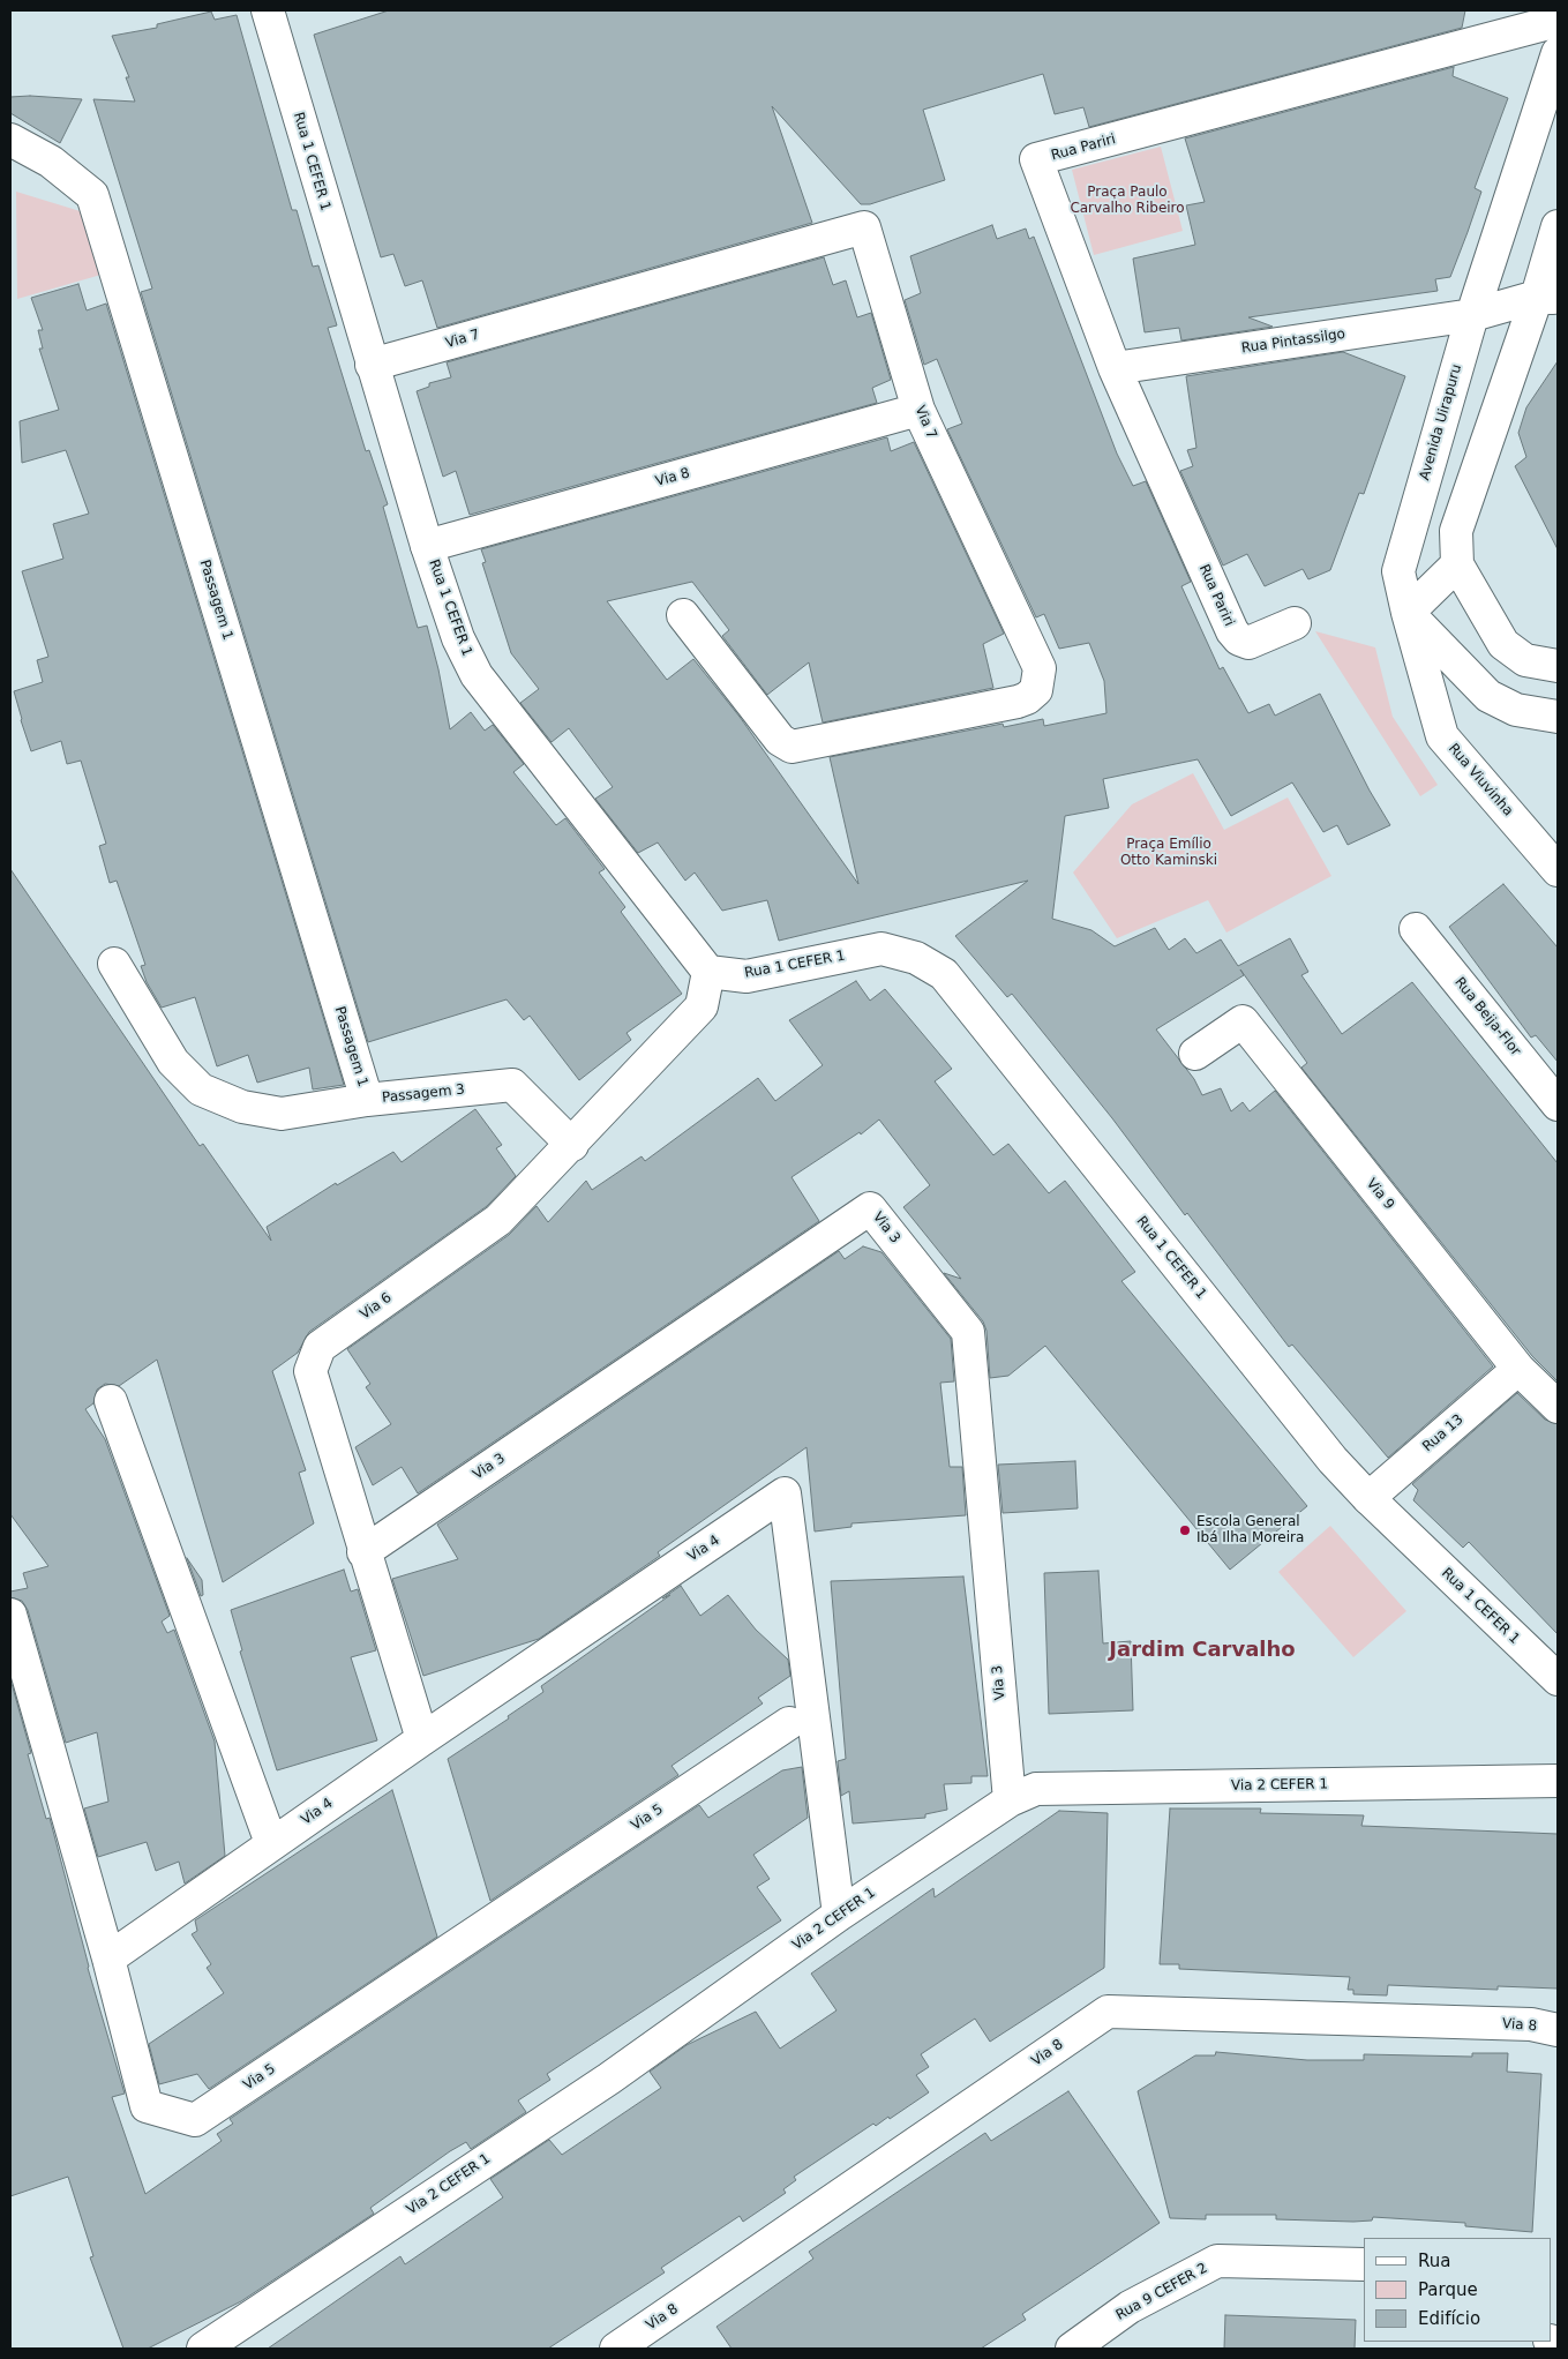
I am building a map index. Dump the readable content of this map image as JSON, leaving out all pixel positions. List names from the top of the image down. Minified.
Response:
{"streets":{"street":["Rua Pariri","Rua 1 CEFER 1","Via 7","Rua Pintassilgo","Avenida Uirapuru","Via 8","Passagem 1","Rua Viuvinha","Rua Beija-Flor","Passagem 3","Via 9","Via 3","Via 6","Rua 13","Via 4","Via 2 CEFER 1","Via 5","Rua 9 CEFER 2"]},"crossings":[["Rua Pariri","Rua Pintassilgo"],["Rua 1 CEFER 1","Via 7"],["Rua 1 CEFER 1","Via 8"],["Rua 1 CEFER 1","Via 6"],["Rua 1 CEFER 1","Rua 13"],["Via 7","Via 8"],["Rua Pintassilgo","Avenida Uirapuru"],["Avenida Uirapuru","Rua Viuvinha"],["Passagem 1","Passagem 3"],["Passagem 3","Via 6"],["Via 9","Rua 13"],["Via 3","Via 6"],["Via 3","Via 2 CEFER 1"],["Via 6","Via 4"],["Via 4","Via 2 CEFER 1"],["Via 4","Via 5"]],"districts":["Jardim Carvalho"],"parks":["Praça Paulo Carvalho Ribeiro","Praça Emílio Otto Kaminski"],"places":["Escola General Ibá Ilha Moreira"],"legend":["Rua","Parque","Edifício"]}
